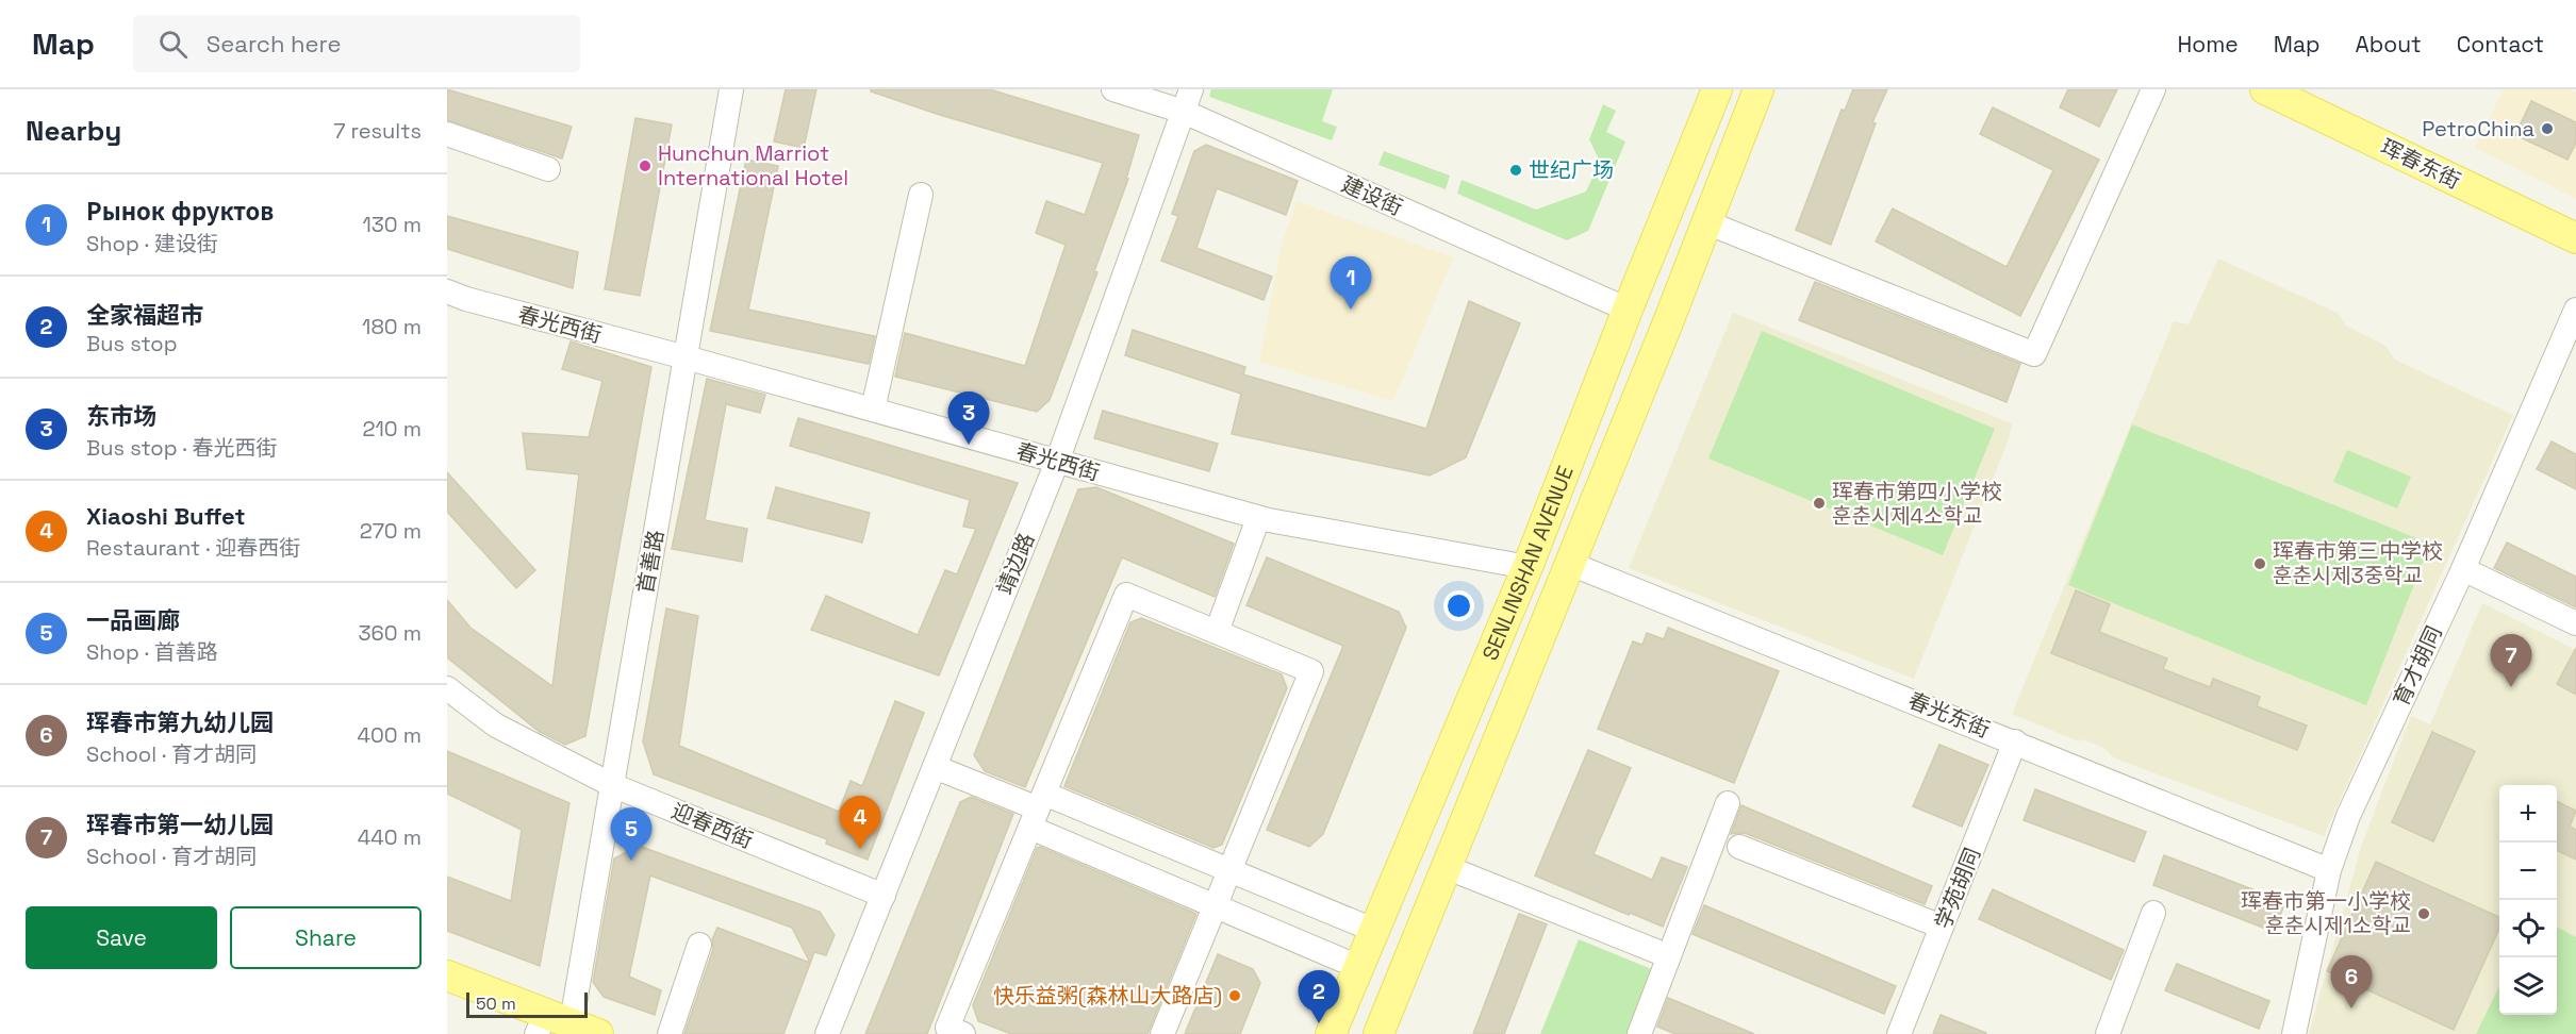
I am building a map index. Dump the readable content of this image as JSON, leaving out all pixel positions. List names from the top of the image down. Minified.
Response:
{"streets":{"main road":["珲春东街","SENLINSHAN AVENUE"],"street":["建设街","春光西街","首善路","靖边路","育才胡同","春光东街","迎春西街","学苑胡同"]},"crossings":[["建设街","SENLINSHAN AVENUE"],["建设街","靖边路"],["春光西街","首善路"],["春光西街","SENLINSHAN AVENUE"],["春光西街","靖边路"],["首善路","迎春西街"],["SENLINSHAN AVENUE","春光东街"],["靖边路","迎春西街"],["育才胡同","春光东街"],["春光东街","学苑胡同"]],"places":["PetroChina","Hunchun Marriot International Hotel","世纪广场","珲春市第四小学校 훈춘시제4소학교","珲春市第三中学校 훈춘시제3중학교","珲春市第一小学校 훈춘시제1소학교","快乐益粥(森林山大路店)"],"scale_bar":"50 m","page":{"header":"Map","search":"Search here","nav":["Home","Map","About","Contact"],"heading":["Nearby","7 results"],"list":[{"mark":"1","name":"Рынок фруктов","note":"Shop · 建设街","value":"130 m"},{"mark":"2","name":"全家福超市","note":"Bus stop","value":"180 m"},{"mark":"3","name":"东市场","note":"Bus stop · 春光西街","value":"210 m"},{"mark":"4","name":"Xiaoshi Buffet","note":"Restaurant · 迎春西街","value":"270 m"},{"mark":"5","name":"一品画廊","note":"Shop · 首善路","value":"360 m"},{"mark":"6","name":"珲春市第九幼儿园","note":"School · 育才胡同","value":"400 m"},{"mark":"7","name":"珲春市第一幼儿园","note":"School · 育才胡同","value":"440 m"}],"pins":["1","3","7","4","5","6","2"],"map_buttons":["+","−"],"buttons":["Save","Share"],"scale":"50 m"}}
